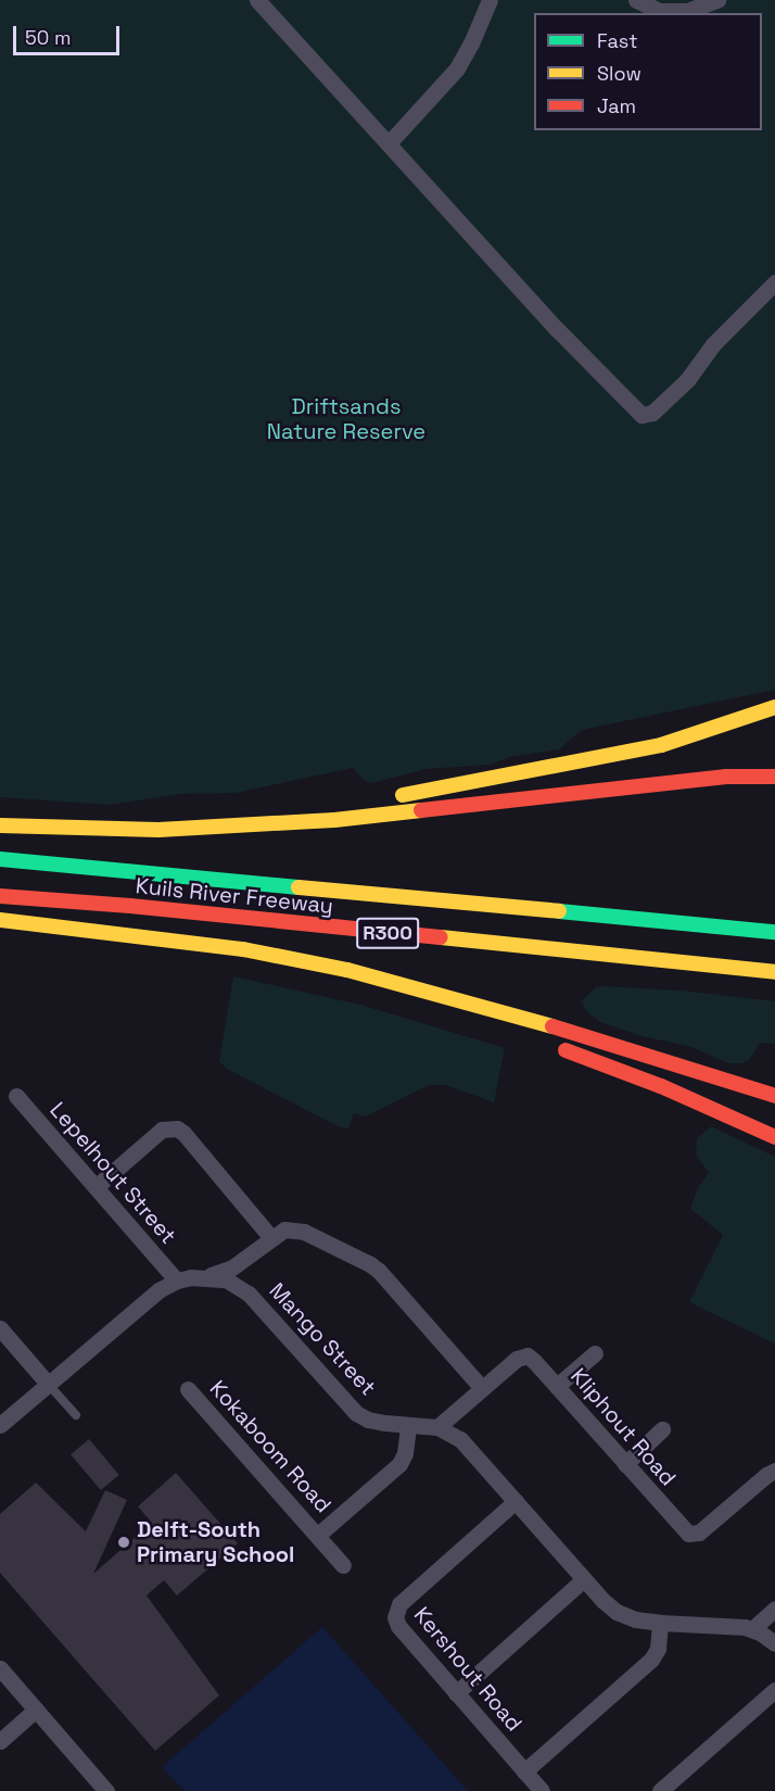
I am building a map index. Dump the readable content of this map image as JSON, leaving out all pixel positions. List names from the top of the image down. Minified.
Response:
{"streets":{"highway":["Kuils River Freeway","R300"],"street":["Lepelhout Street","Mango Street","Kliphout Road","Kokaboom Road","Kershout Road"]},"crossings":[["Lepelhout Street","Mango Street"],["Mango Street","Kliphout Road"],["Mango Street","Kokaboom Road"],["Mango Street","Kershout Road"]],"parks":["Driftsands Nature Reserve"],"places":["Delft-South Primary School"],"legend":["Fast","Slow","Jam"],"scale_bar":"50 m"}
